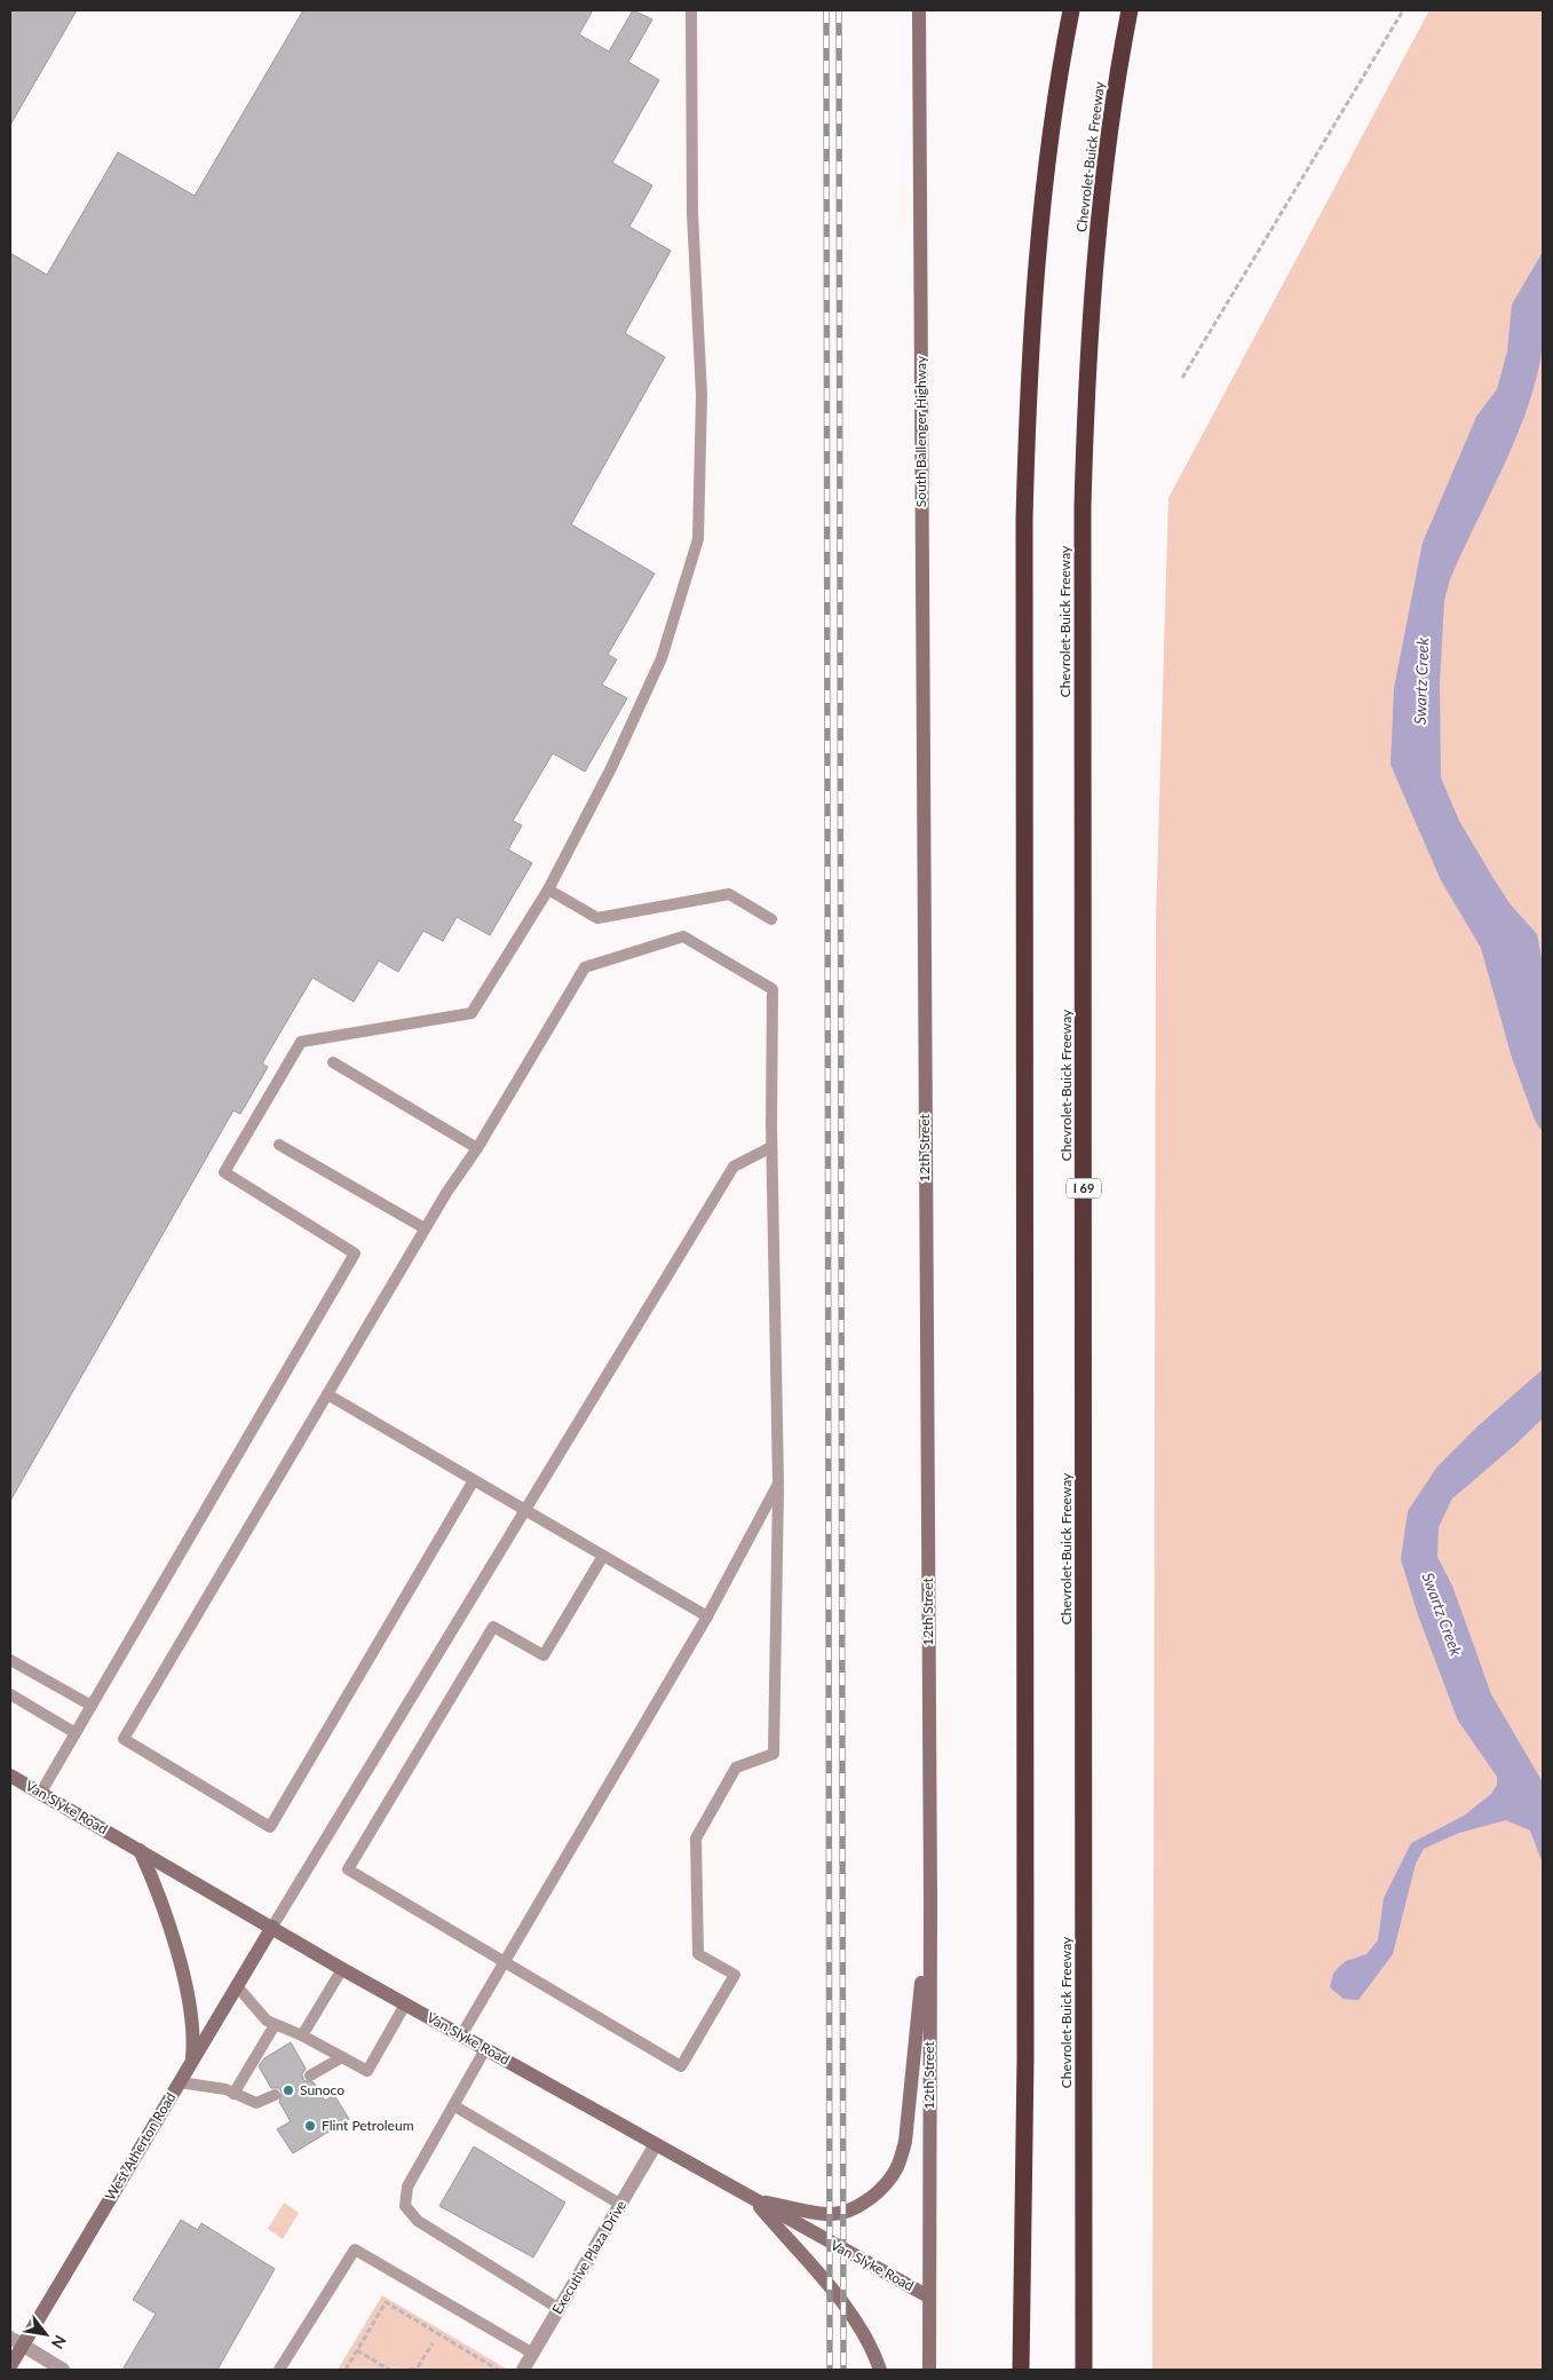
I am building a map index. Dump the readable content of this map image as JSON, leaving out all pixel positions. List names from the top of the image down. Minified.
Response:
{"streets":{"highway":["Chevrolet-Buick Freeway","I 69"],"street":["South Ballenger Highway","12th Street","Van Slyke Road","West Atherton Road","Executive Plaza Drive"]},"crossings":[["South Ballenger Highway","12th Street"],["12th Street","Van Slyke Road"],["Van Slyke Road","West Atherton Road"],["Van Slyke Road","Executive Plaza Drive"]],"water":["Swartz Creek"],"places":["Sunoco","Flint Petroleum"],"north":"bottom right"}
